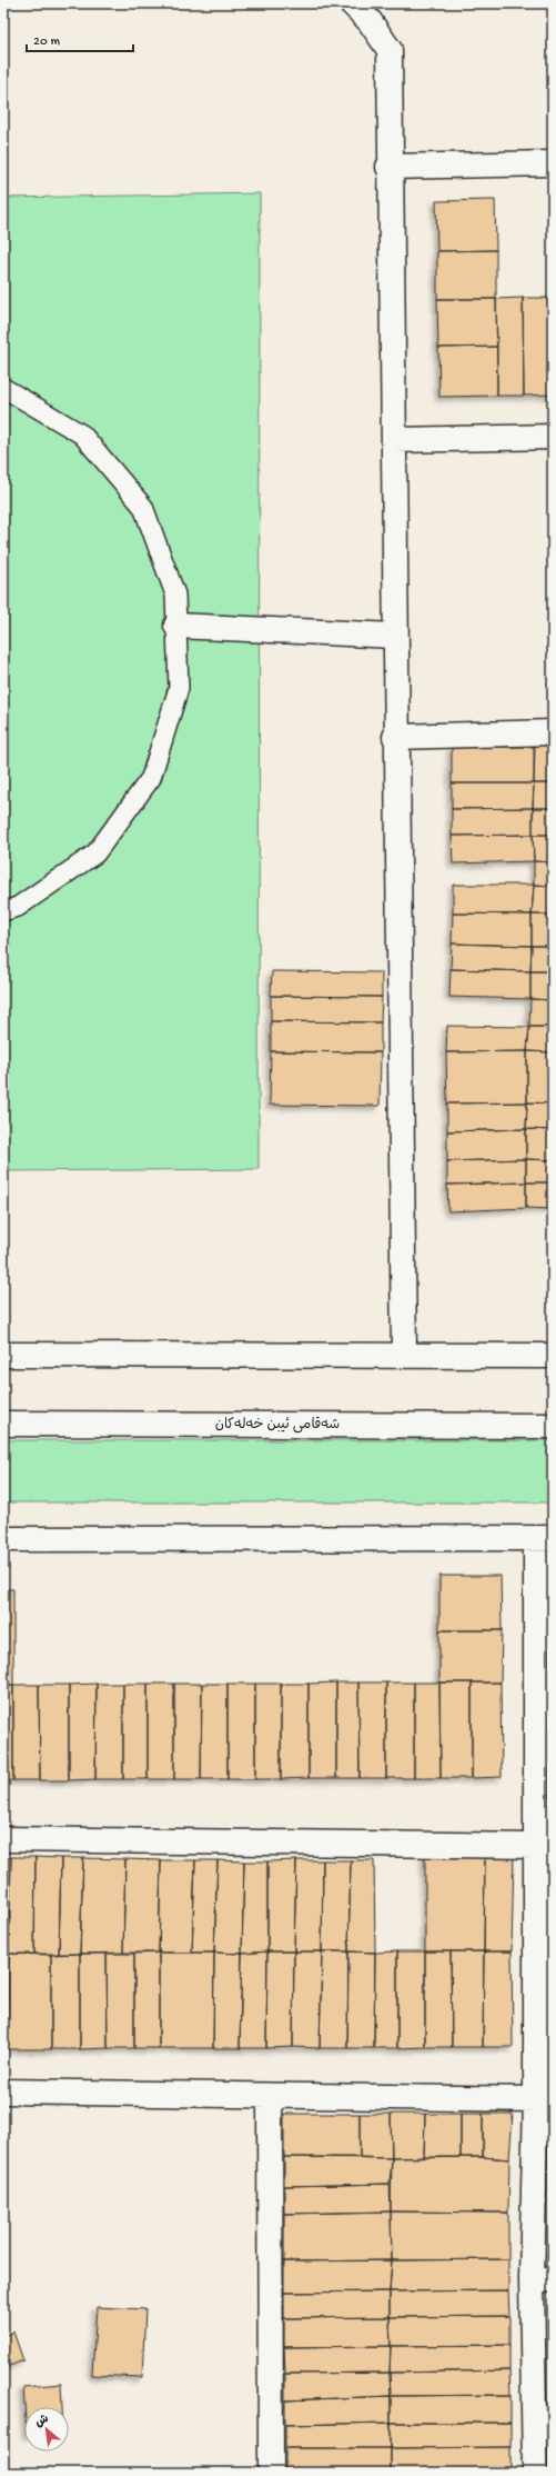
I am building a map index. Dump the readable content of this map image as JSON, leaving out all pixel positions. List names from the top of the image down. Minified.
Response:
{"streets":{"street":["شەقامی ئیبن خەلەکان"]},"scale_bar":"20 m","north":"top left"}
